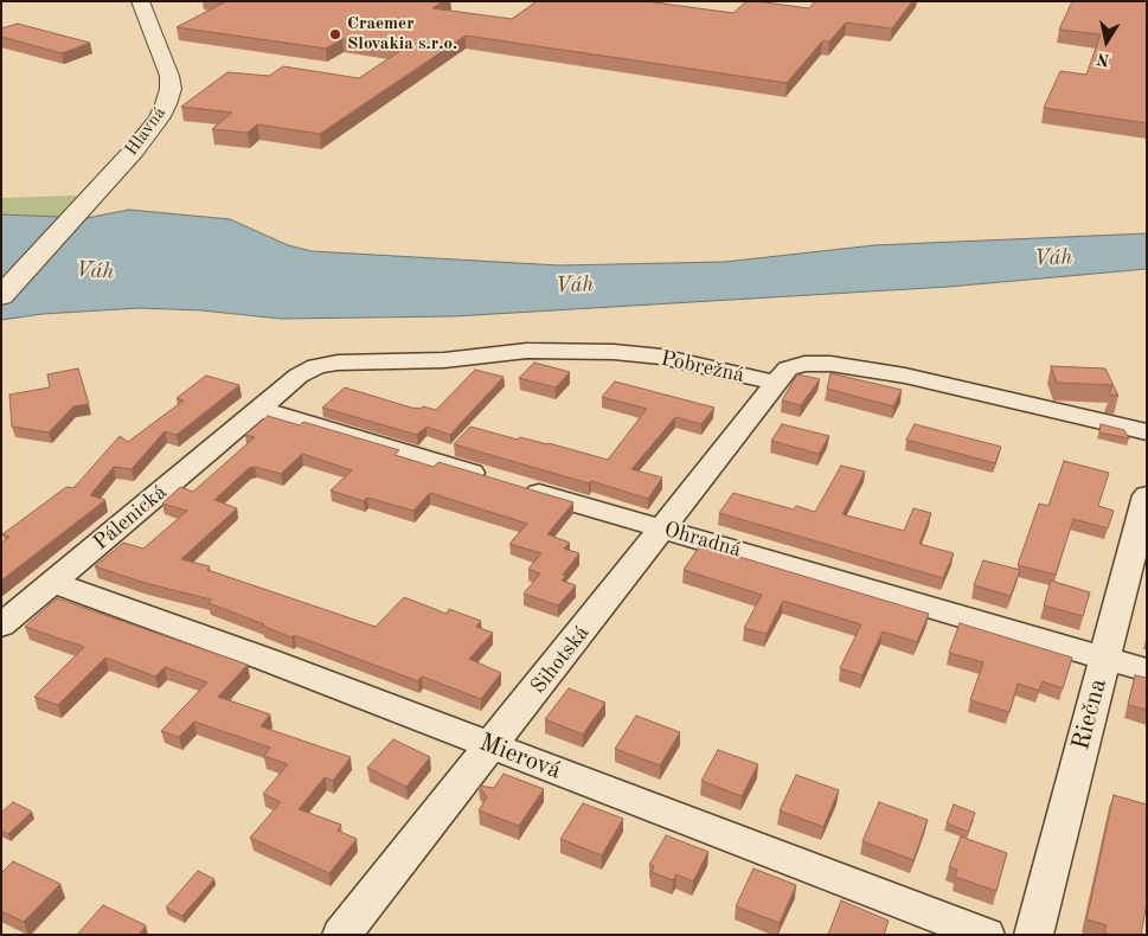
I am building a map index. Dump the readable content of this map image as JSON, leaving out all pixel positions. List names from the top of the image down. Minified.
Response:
{"streets":{"street":["Hlavná","Pobrežná","Pálenická","Ohradná","Sihotská","Riečna","Mierová"]},"crossings":[["Pobrežná","Pálenická"],["Pobrežná","Ohradná"],["Pobrežná","Sihotská"],["Pálenická","Ohradná"],["Pálenická","Mierová"],["Ohradná","Sihotská"],["Ohradná","Riečna"],["Sihotská","Mierová"]],"water":["Váh"],"places":["Craemer Slovakia s.r.o."],"north":"bottom"}
